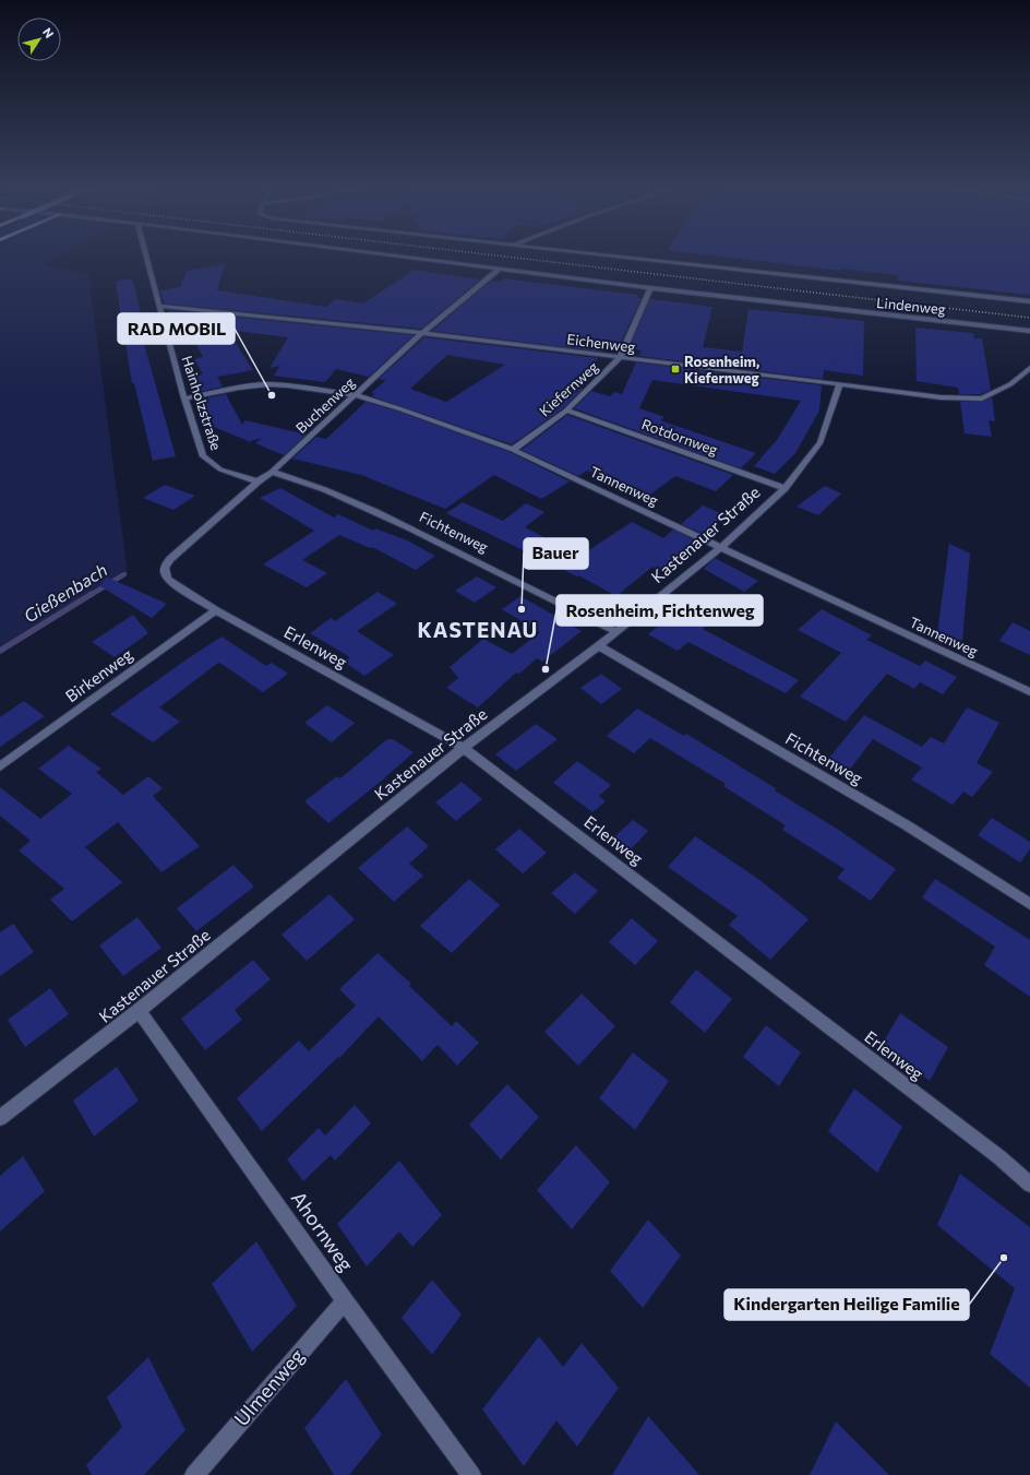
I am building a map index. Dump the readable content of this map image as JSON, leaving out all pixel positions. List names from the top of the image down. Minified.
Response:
{"streets":{"street":["Lindenweg","Eichenweg","Kiefernweg","Hainholzstraße","Buchenweg","Rotdornweg","Tannenweg","Fichtenweg","Kastenauer Straße","Erlenweg","Birkenweg","Ahornweg","Ulmenweg"]},"crossings":[["Lindenweg","Kiefernweg"],["Lindenweg","Buchenweg"],["Eichenweg","Kiefernweg"],["Eichenweg","Hainholzstraße"],["Eichenweg","Buchenweg"],["Eichenweg","Kastenauer Straße"],["Kiefernweg","Rotdornweg"],["Kiefernweg","Tannenweg"],["Hainholzstraße","Buchenweg"],["Hainholzstraße","Tannenweg"],["Buchenweg","Tannenweg"],["Buchenweg","Fichtenweg"],["Buchenweg","Erlenweg"],["Rotdornweg","Kastenauer Straße"],["Tannenweg","Kastenauer Straße"],["Fichtenweg","Kastenauer Straße"],["Kastenauer Straße","Erlenweg"],["Kastenauer Straße","Ahornweg"],["Erlenweg","Birkenweg"],["Ahornweg","Ulmenweg"]],"districts":["KASTENAU"],"water":["Gießenbach"],"places":{"transit":["Rosenheim, Kiefernweg"],"other":["RAD MOBIL","Bauer","Rosenheim, Fichtenweg","Kindergarten Heilige Familie"]},"north":"top right"}
